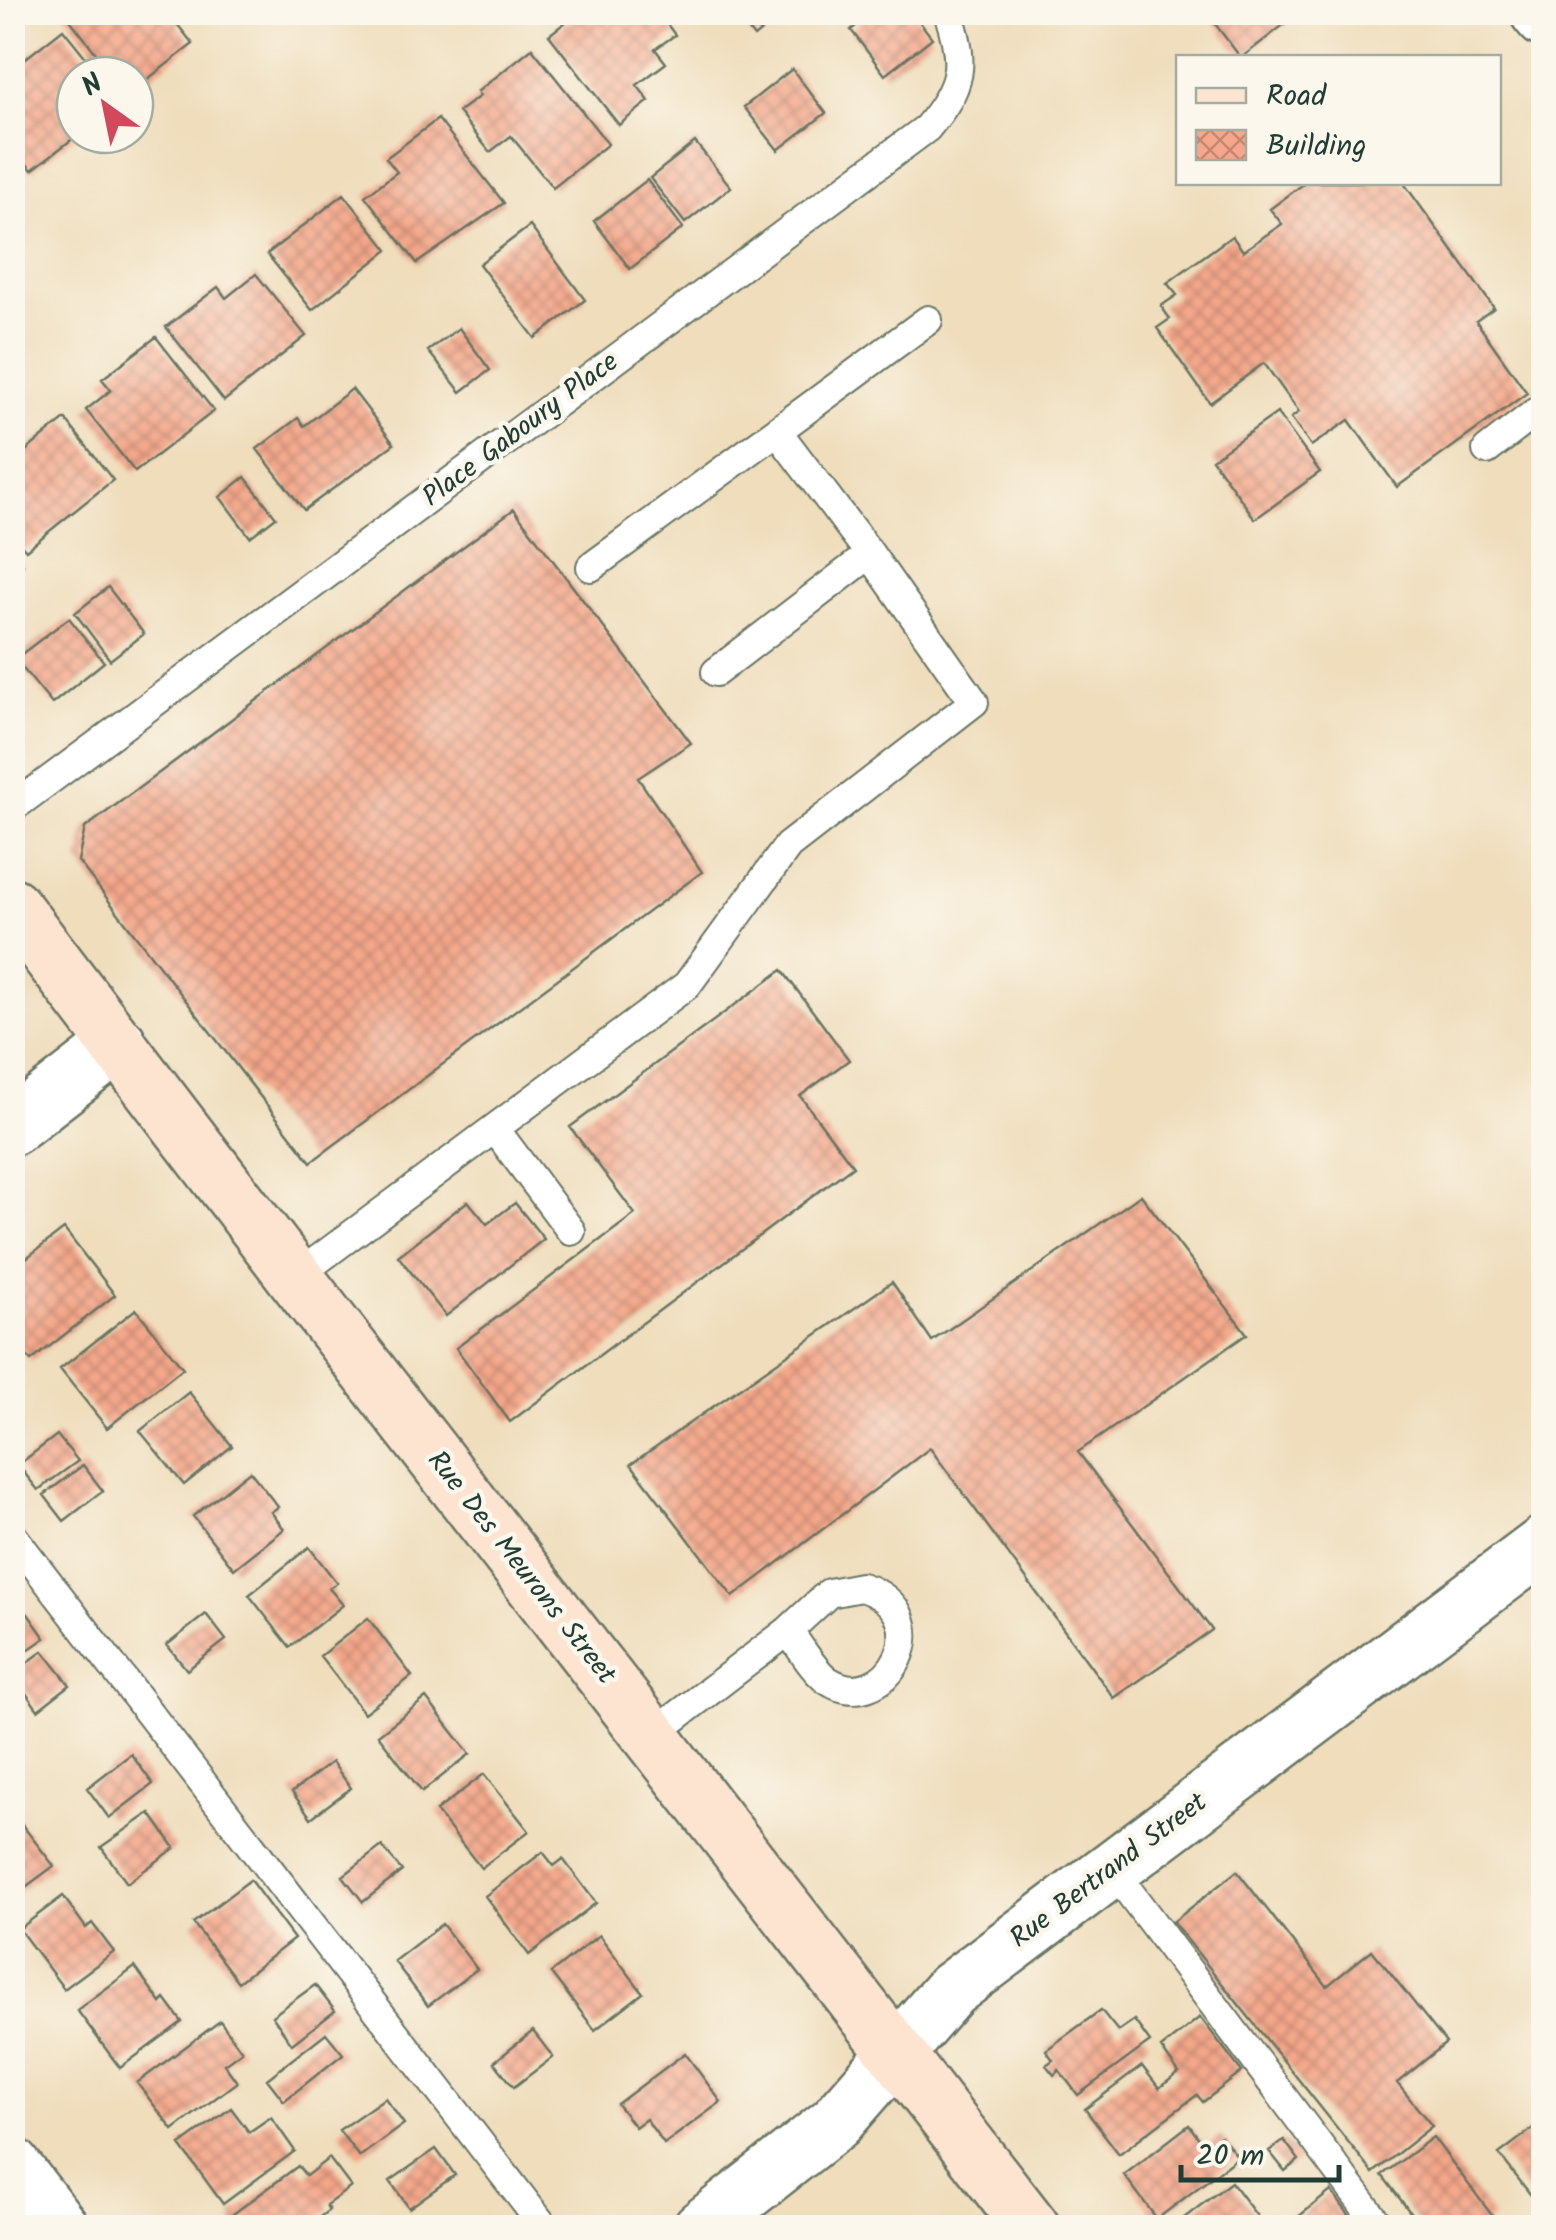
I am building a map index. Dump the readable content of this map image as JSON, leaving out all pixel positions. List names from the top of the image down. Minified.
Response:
{"streets":{"street":["Rue Des Meurons Street","Rue Bertrand Street"],"lane":["Place Gaboury Place"]},"crossings":[["Rue Des Meurons Street","Rue Bertrand Street"]],"legend":["Road","Building"],"scale_bar":"20 m","north":"top left"}
